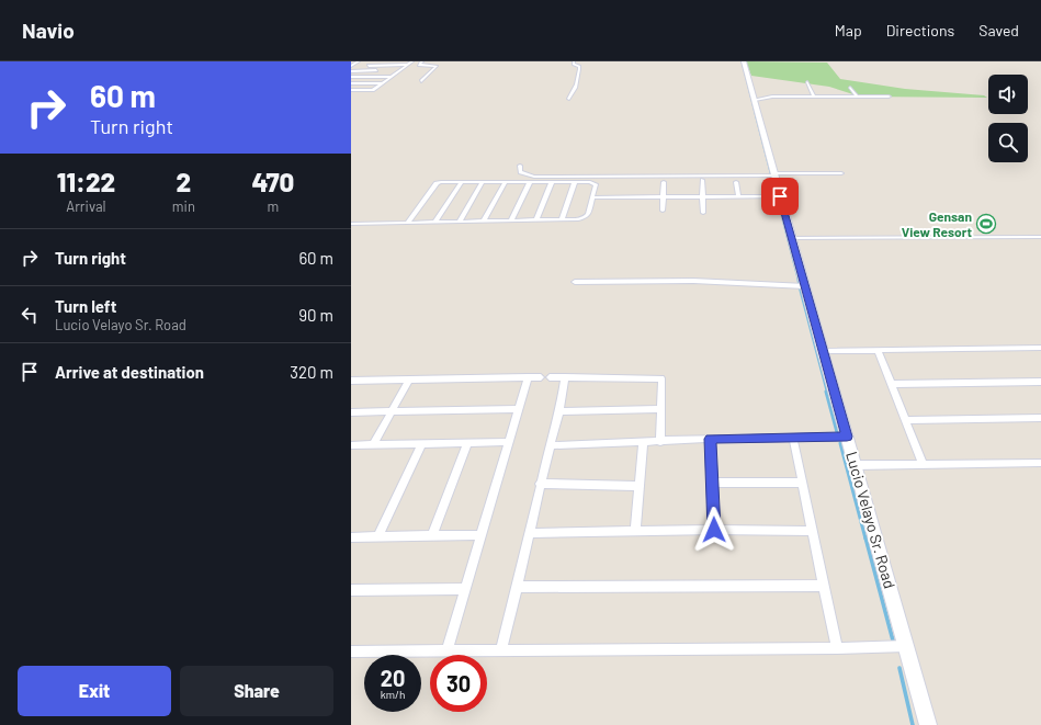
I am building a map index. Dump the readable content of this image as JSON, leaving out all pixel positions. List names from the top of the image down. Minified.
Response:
{"streets":{"main road":["Lucio Velayo Sr. Road"]},"places":{"sports":["Gensan View Resort"]},"page":{"header":"Navio","nav":["Map","Directions","Saved"],"turn":["60 m","Turn right"],"eta":["11:22","Arrival","2","min","470","m"],"list":[{"name":"Turn right","value":"60 m"},{"name":"Turn left","note":"Lucio Velayo Sr. Road","value":"90 m"},{"name":"Arrive at destination","value":"320 m"}],"speed":"20 km/h","limit":"30","buttons":["Exit","Share"]}}
